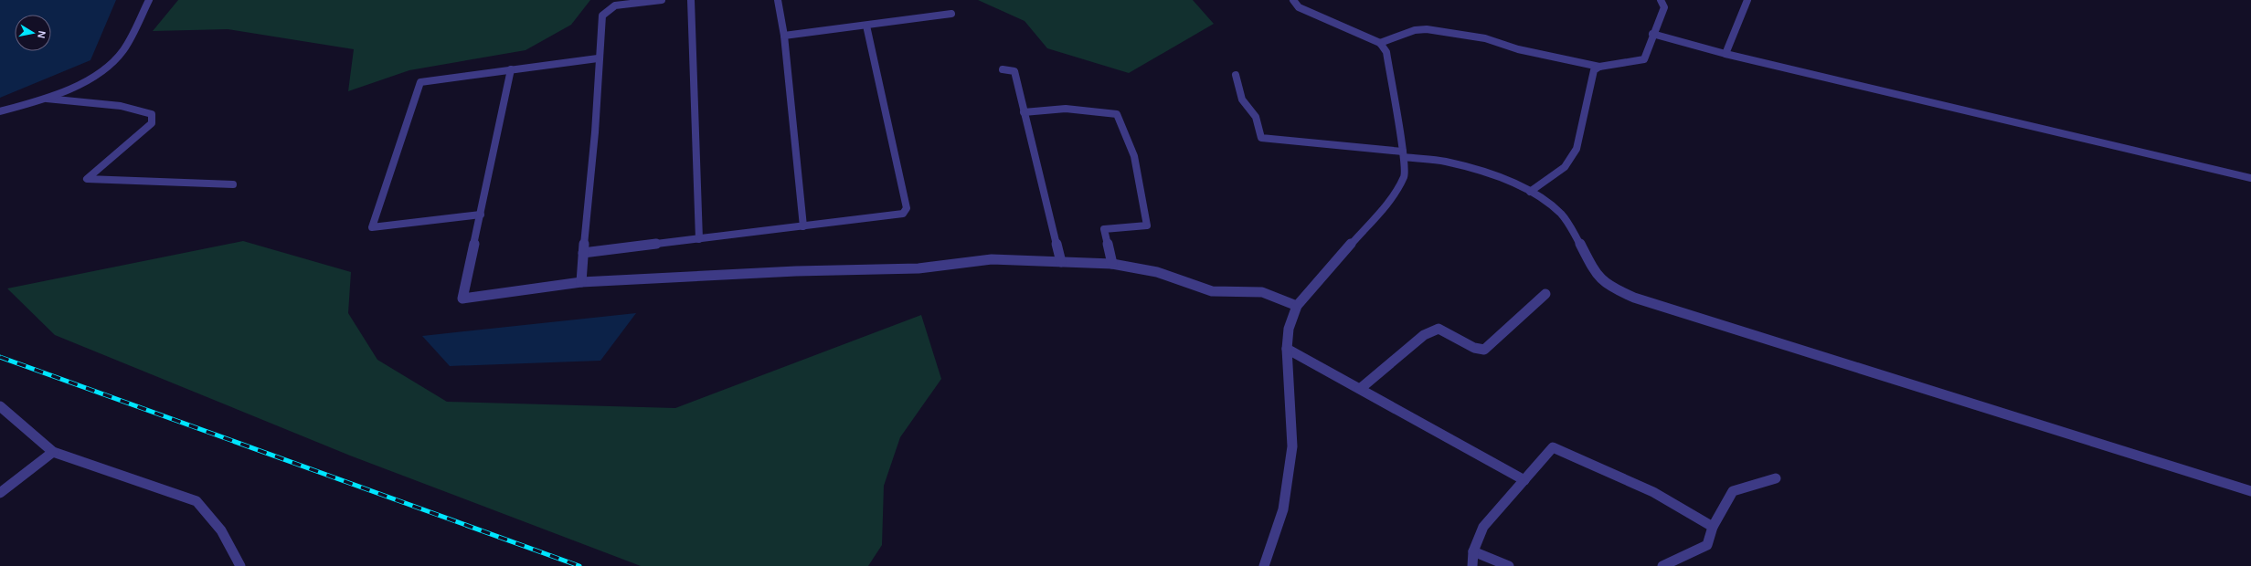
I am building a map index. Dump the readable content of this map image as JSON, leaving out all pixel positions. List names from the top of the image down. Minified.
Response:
{"north":"right"}
